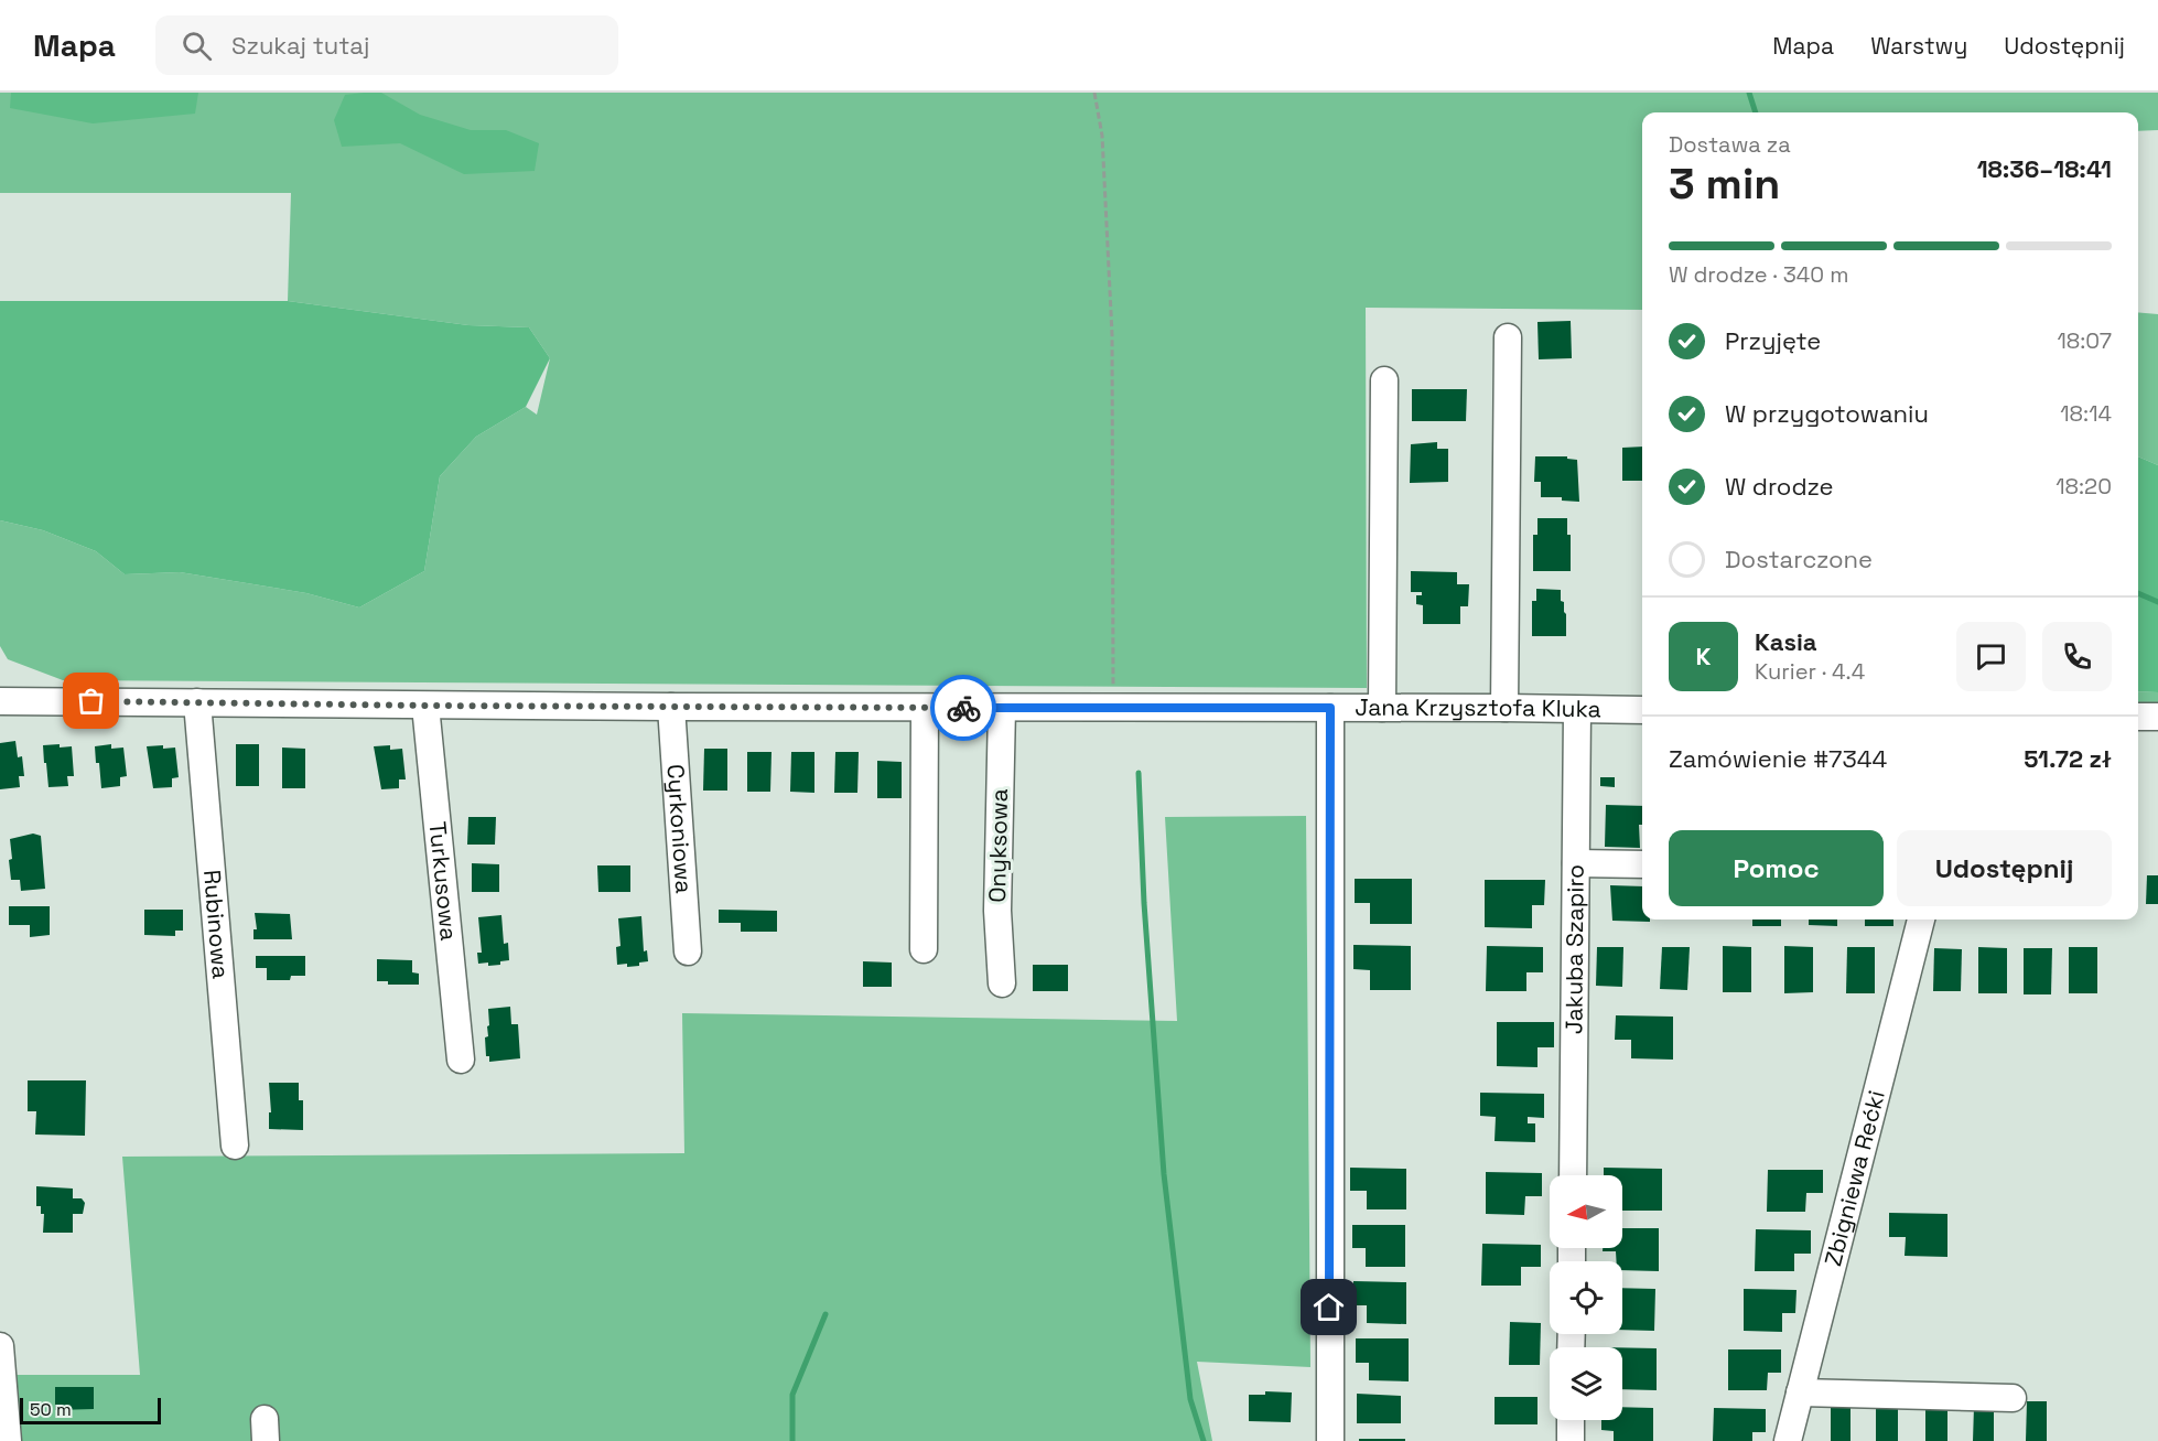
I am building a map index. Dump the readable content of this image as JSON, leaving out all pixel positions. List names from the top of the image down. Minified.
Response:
{"streets":{"street":["Jana Krzysztofa Kluka","Cyrkoniowa","Onyksowa","Turkusowa","Rubinowa","Jakuba Szapiro","Zbigniewa Rećki"]},"crossings":[["Jana Krzysztofa Kluka","Cyrkoniowa"],["Jana Krzysztofa Kluka","Onyksowa"],["Jana Krzysztofa Kluka","Turkusowa"],["Jana Krzysztofa Kluka","Rubinowa"],["Jana Krzysztofa Kluka","Jakuba Szapiro"]],"scale_bar":"50 m","north":"left","page":{"header":"Mapa","search":"Szukaj tutaj","nav":["Mapa","Warstwy","Udostępnij"],"heading":["3 min","Dostawa za","18:36–18:41"],"panel":["Kasia","Kurier · 4.4","Zamówienie #7344","51.72 zł"],"bar":"W drodze · 340 m","list":[["Przyjęte","18:07"],["W przygotowaniu","18:14"],["W drodze","18:20"],"Dostarczone"],"round":"K","buttons":["Pomoc","Udostępnij"],"scale":"50 m"}}
